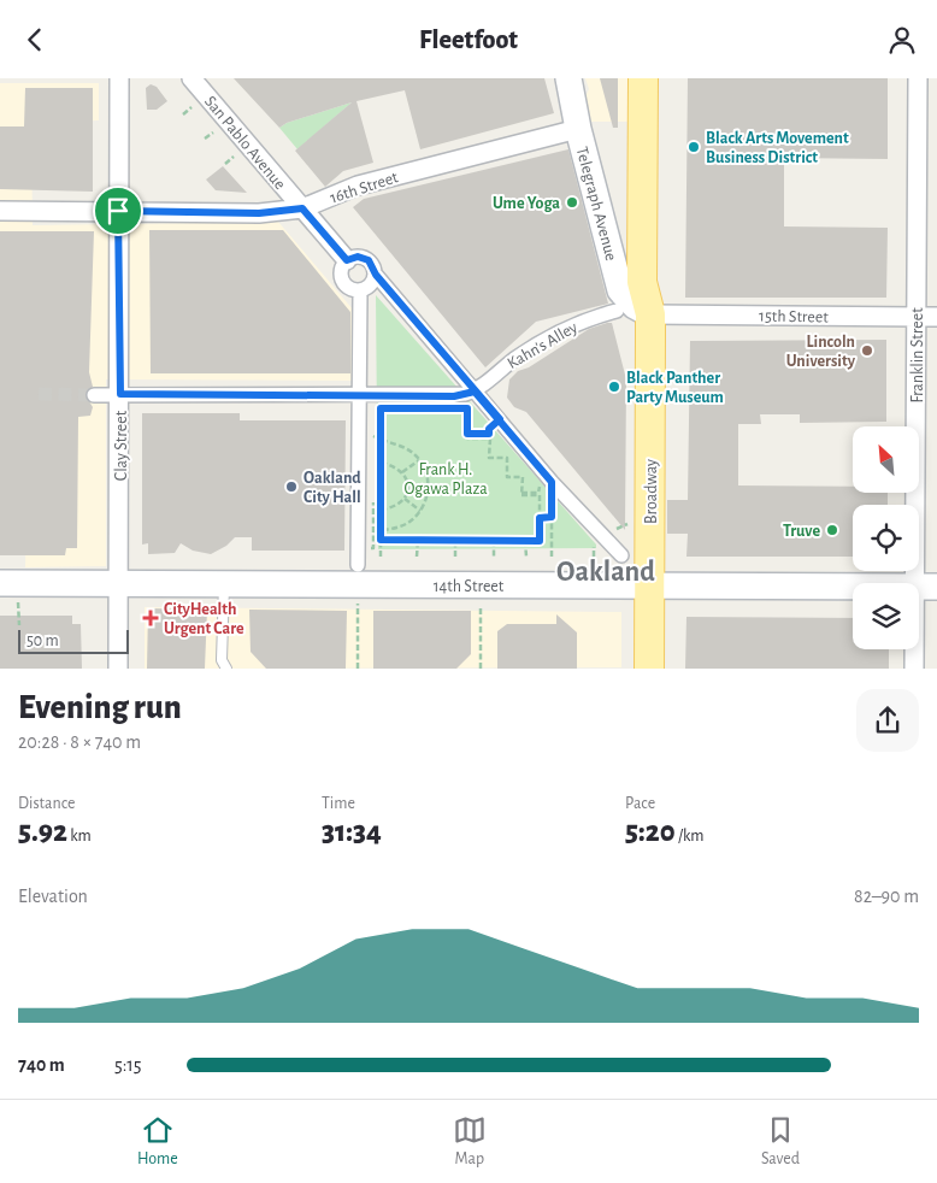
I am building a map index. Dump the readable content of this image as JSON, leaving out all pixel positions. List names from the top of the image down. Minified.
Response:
{"streets":{"main road":["Telegraph Avenue","Broadway","14th Street"],"street":["San Pablo Avenue","16th Street","15th Street","Kahn's Alley","Franklin Street","Clay Street"]},"crossings":[["San Pablo Avenue","16th Street"],["16th Street","Telegraph Avenue"],["16th Street","Clay Street"],["Telegraph Avenue","15th Street"],["Telegraph Avenue","Broadway"],["15th Street","Franklin Street"],["15th Street","Broadway"],["Franklin Street","14th Street"],["Clay Street","14th Street"],["Broadway","14th Street"]],"districts":["Oakland"],"parks":["Frank H. Ogawa Plaza"],"places":{"other":["Black Arts Movement Business District","Ume Yoga","Lincoln University","Black Panther Party Museum","Oakland City Hall","Truve"],"health":["CityHealth Urgent Care"]},"scale_bar":"50 m","north":"top left","page":{"header":"Fleetfoot","scale":"50 m","heading":["Evening run","20:28 · 8 × 740 m"],"stats":[["Distance","5.92 km"],["Time","31:34"],["Pace","5:20 /km"]],"chart":["Elevation","82–90 m"],"list":[{"name":"740 m","note":"5:15"}],"tabs":["Home","Map","Saved"]}}
